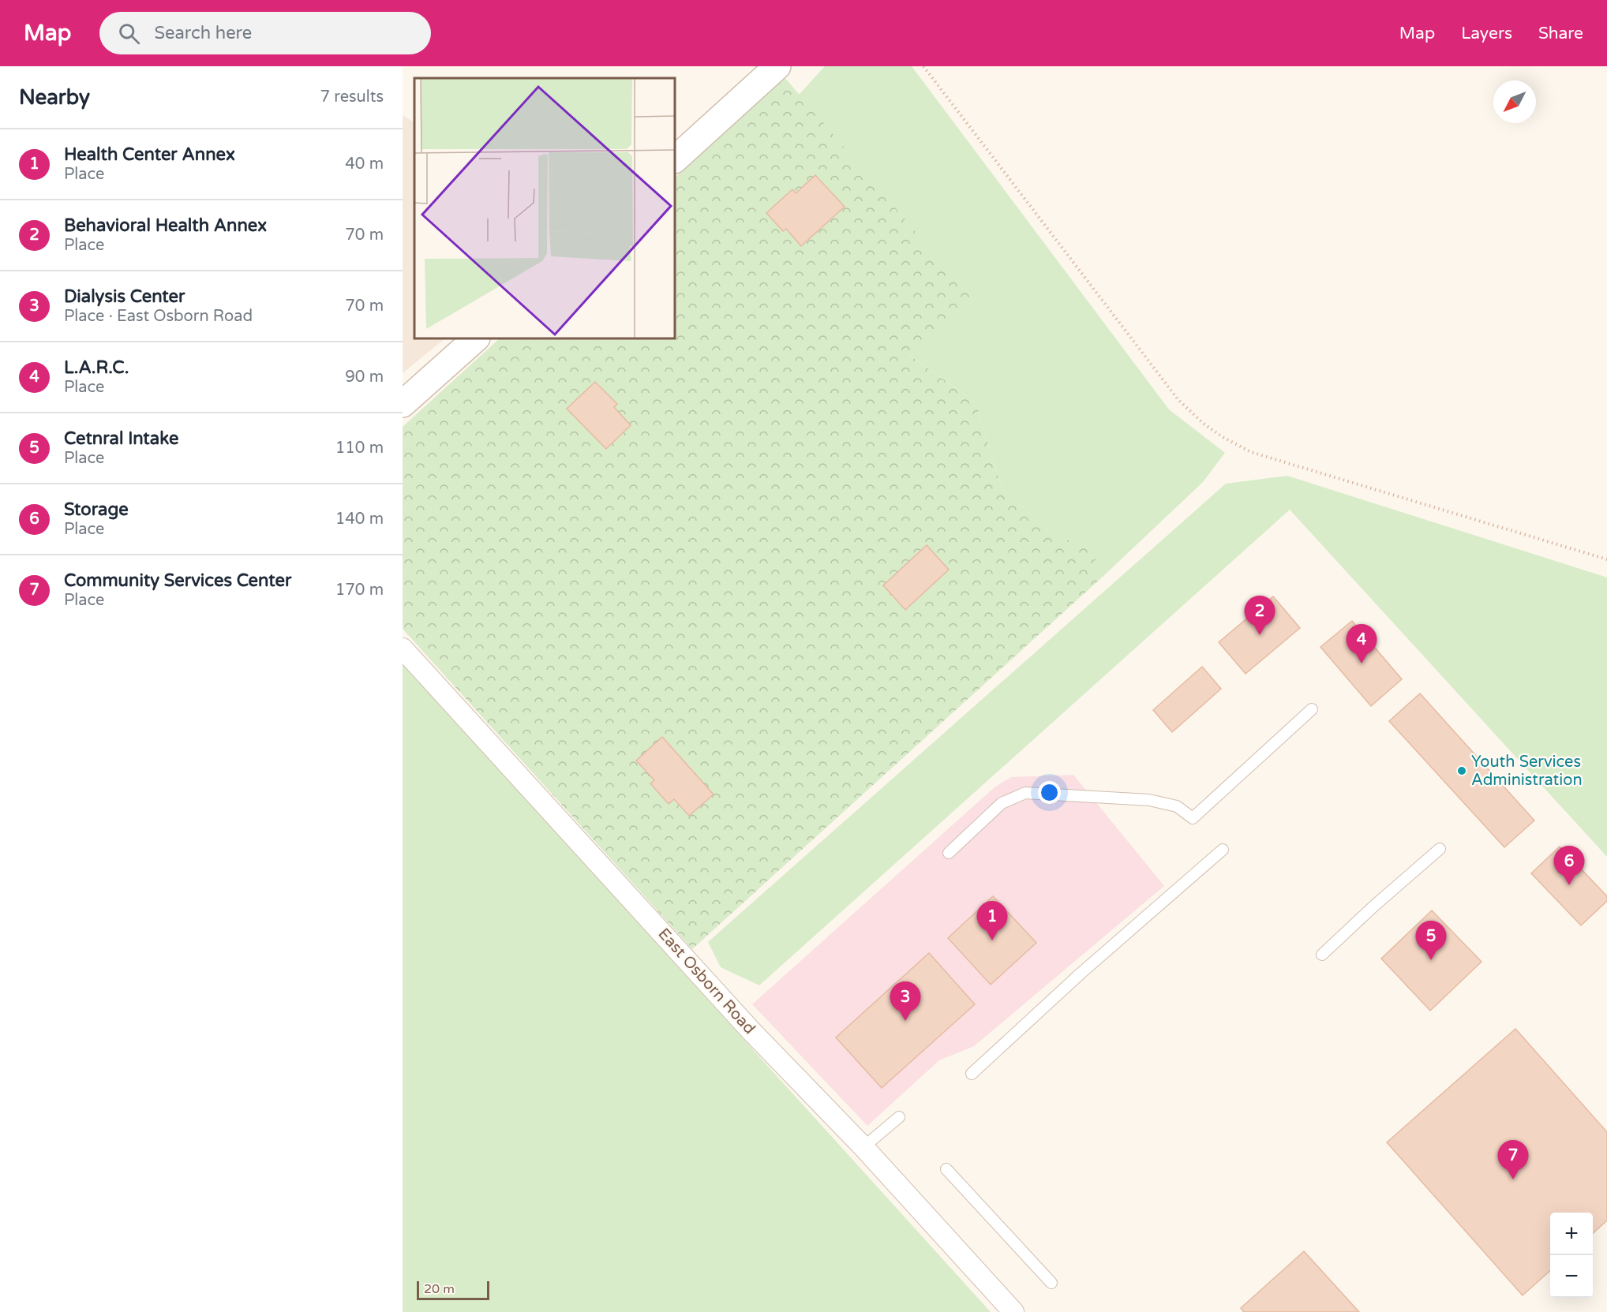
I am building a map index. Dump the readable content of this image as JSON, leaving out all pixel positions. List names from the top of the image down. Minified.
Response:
{"streets":{"street":["East Osborn Road"]},"places":["Youth Services Administration"],"scale_bar":"20 m","north":"bottom left","page":{"header":"Map","search":"Search here","nav":["Map","Layers","Share"],"heading":["Nearby","7 results"],"list":[{"mark":"1","name":"Health Center Annex","note":"Place","value":"40 m"},{"mark":"2","name":"Behavioral Health Annex","note":"Place","value":"70 m"},{"mark":"3","name":"Dialysis Center","note":"Place · East Osborn Road","value":"70 m"},{"mark":"4","name":"L.A.R.C.","note":"Place","value":"90 m"},{"mark":"5","name":"Cetnral Intake","note":"Place","value":"110 m"},{"mark":"6","name":"Storage","note":"Place","value":"140 m"},{"mark":"7","name":"Community Services Center","note":"Place","value":"170 m"}],"pins":["2","4","6","1","5","3","7"],"map_buttons":["+","−"],"scale":"20 m"}}
